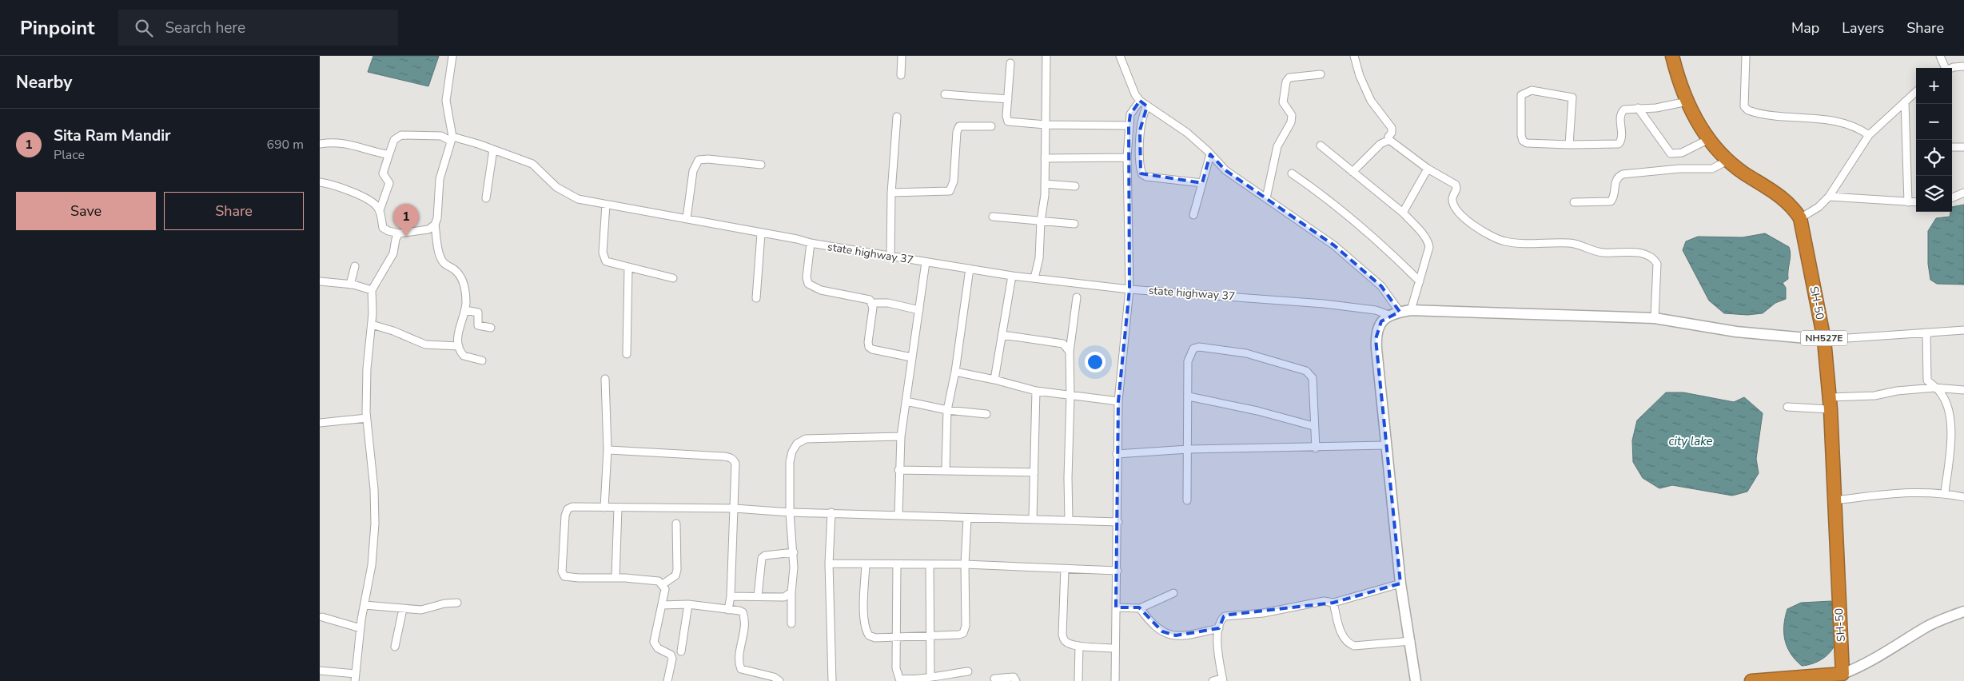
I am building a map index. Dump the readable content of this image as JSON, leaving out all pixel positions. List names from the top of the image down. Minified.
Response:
{"streets":{"highway":["SH-50","NH527E"],"street":["state highway 37"]},"water":["city lake"],"page":{"header":"Pinpoint","search":"Search here","nav":["Map","Layers","Share"],"heading":"Nearby","map_buttons":["+","−"],"list":[{"mark":"1","name":"Sita Ram Mandir","note":"Place","value":"690 m"}],"buttons":["Save","Share"],"pins":"1"}}
